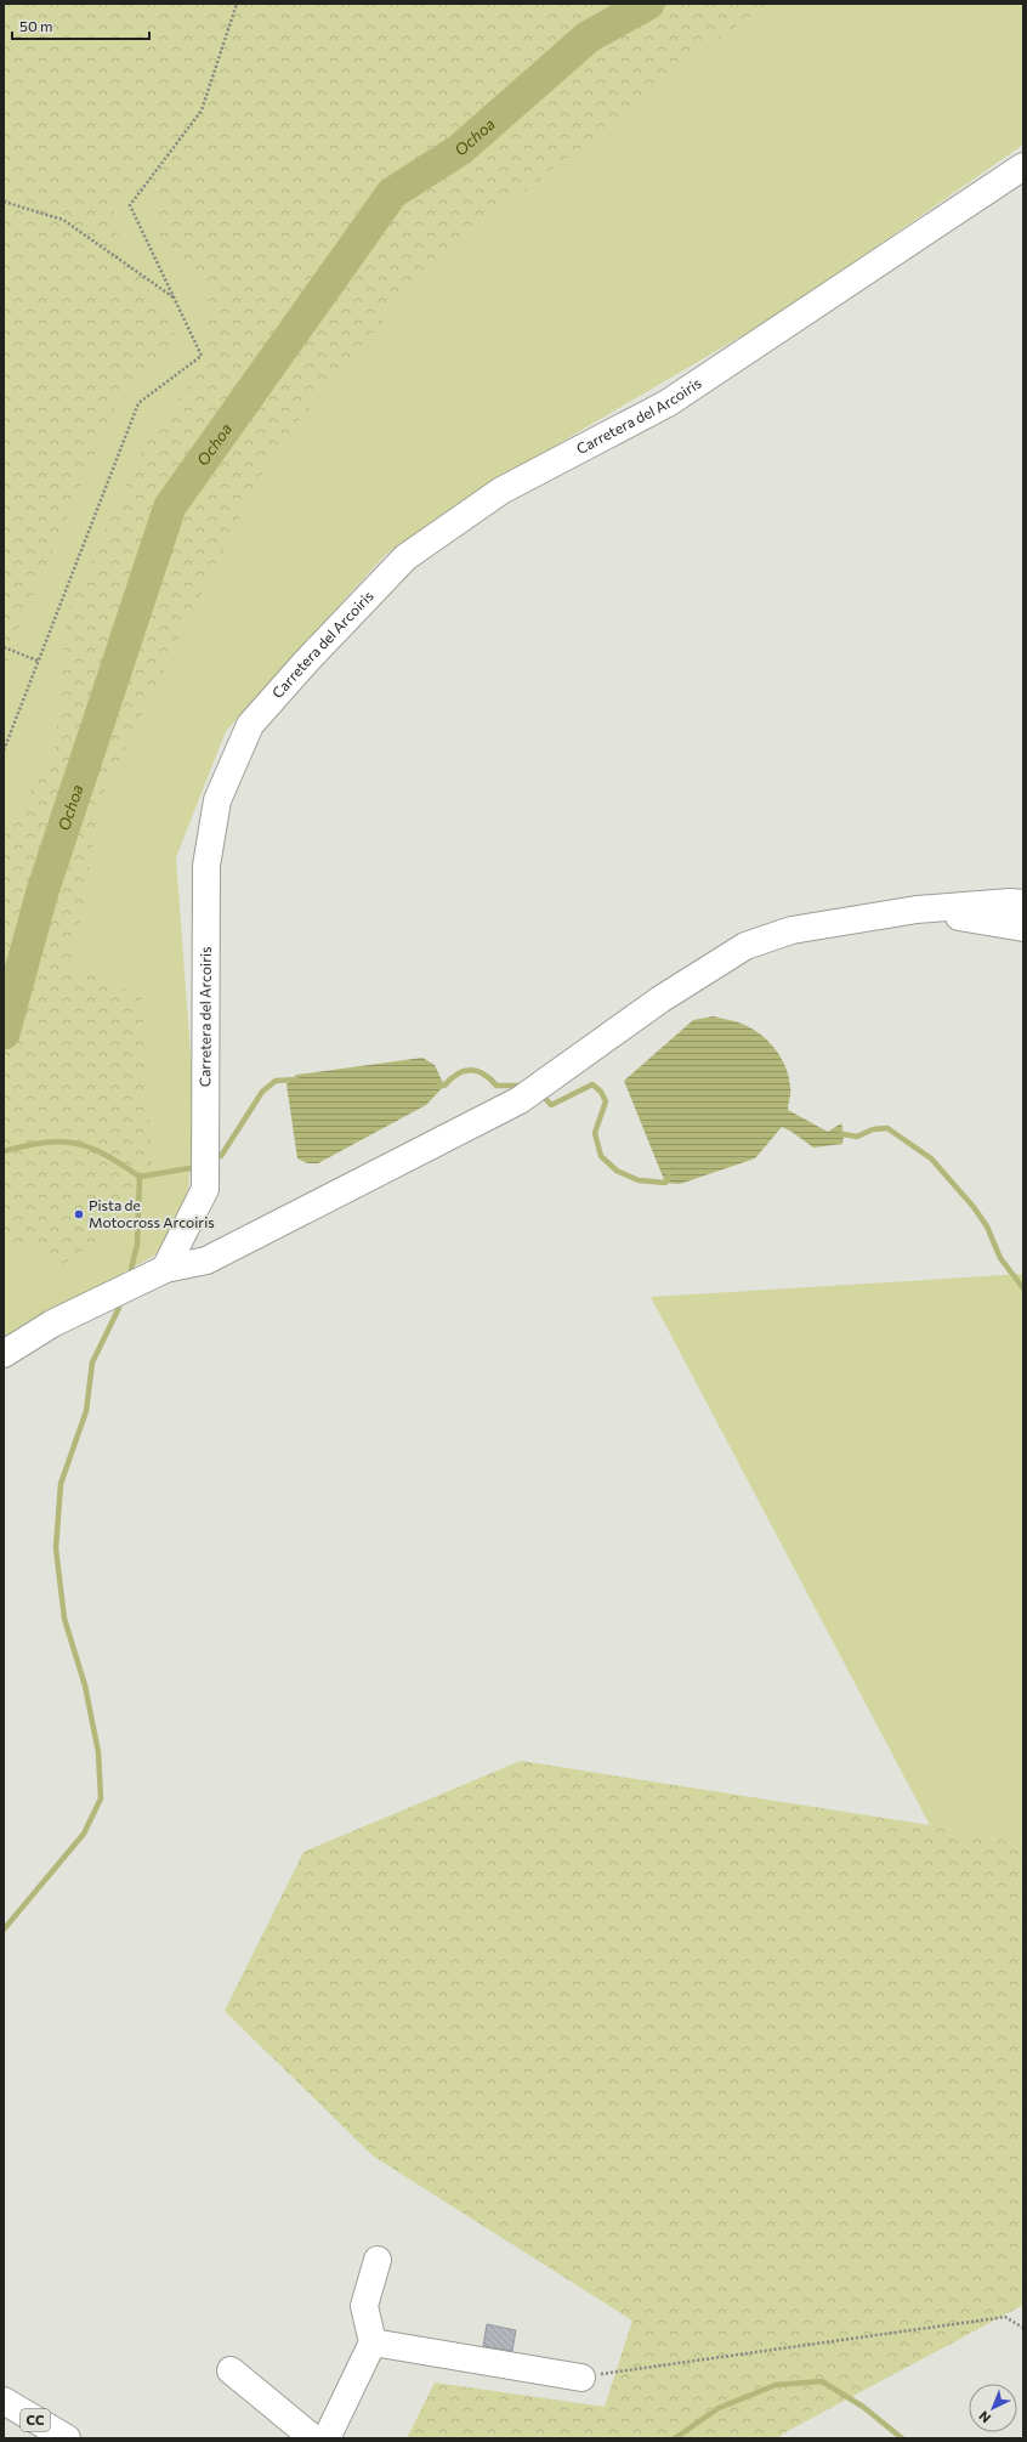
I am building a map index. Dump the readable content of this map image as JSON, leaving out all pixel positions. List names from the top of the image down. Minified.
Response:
{"streets":{"street":["Carretera del Arcoiris","CC"]},"water":["Ochoa"],"places":["Pista de Motocross Arcoiris"],"scale_bar":"50 m","north":"bottom left"}
